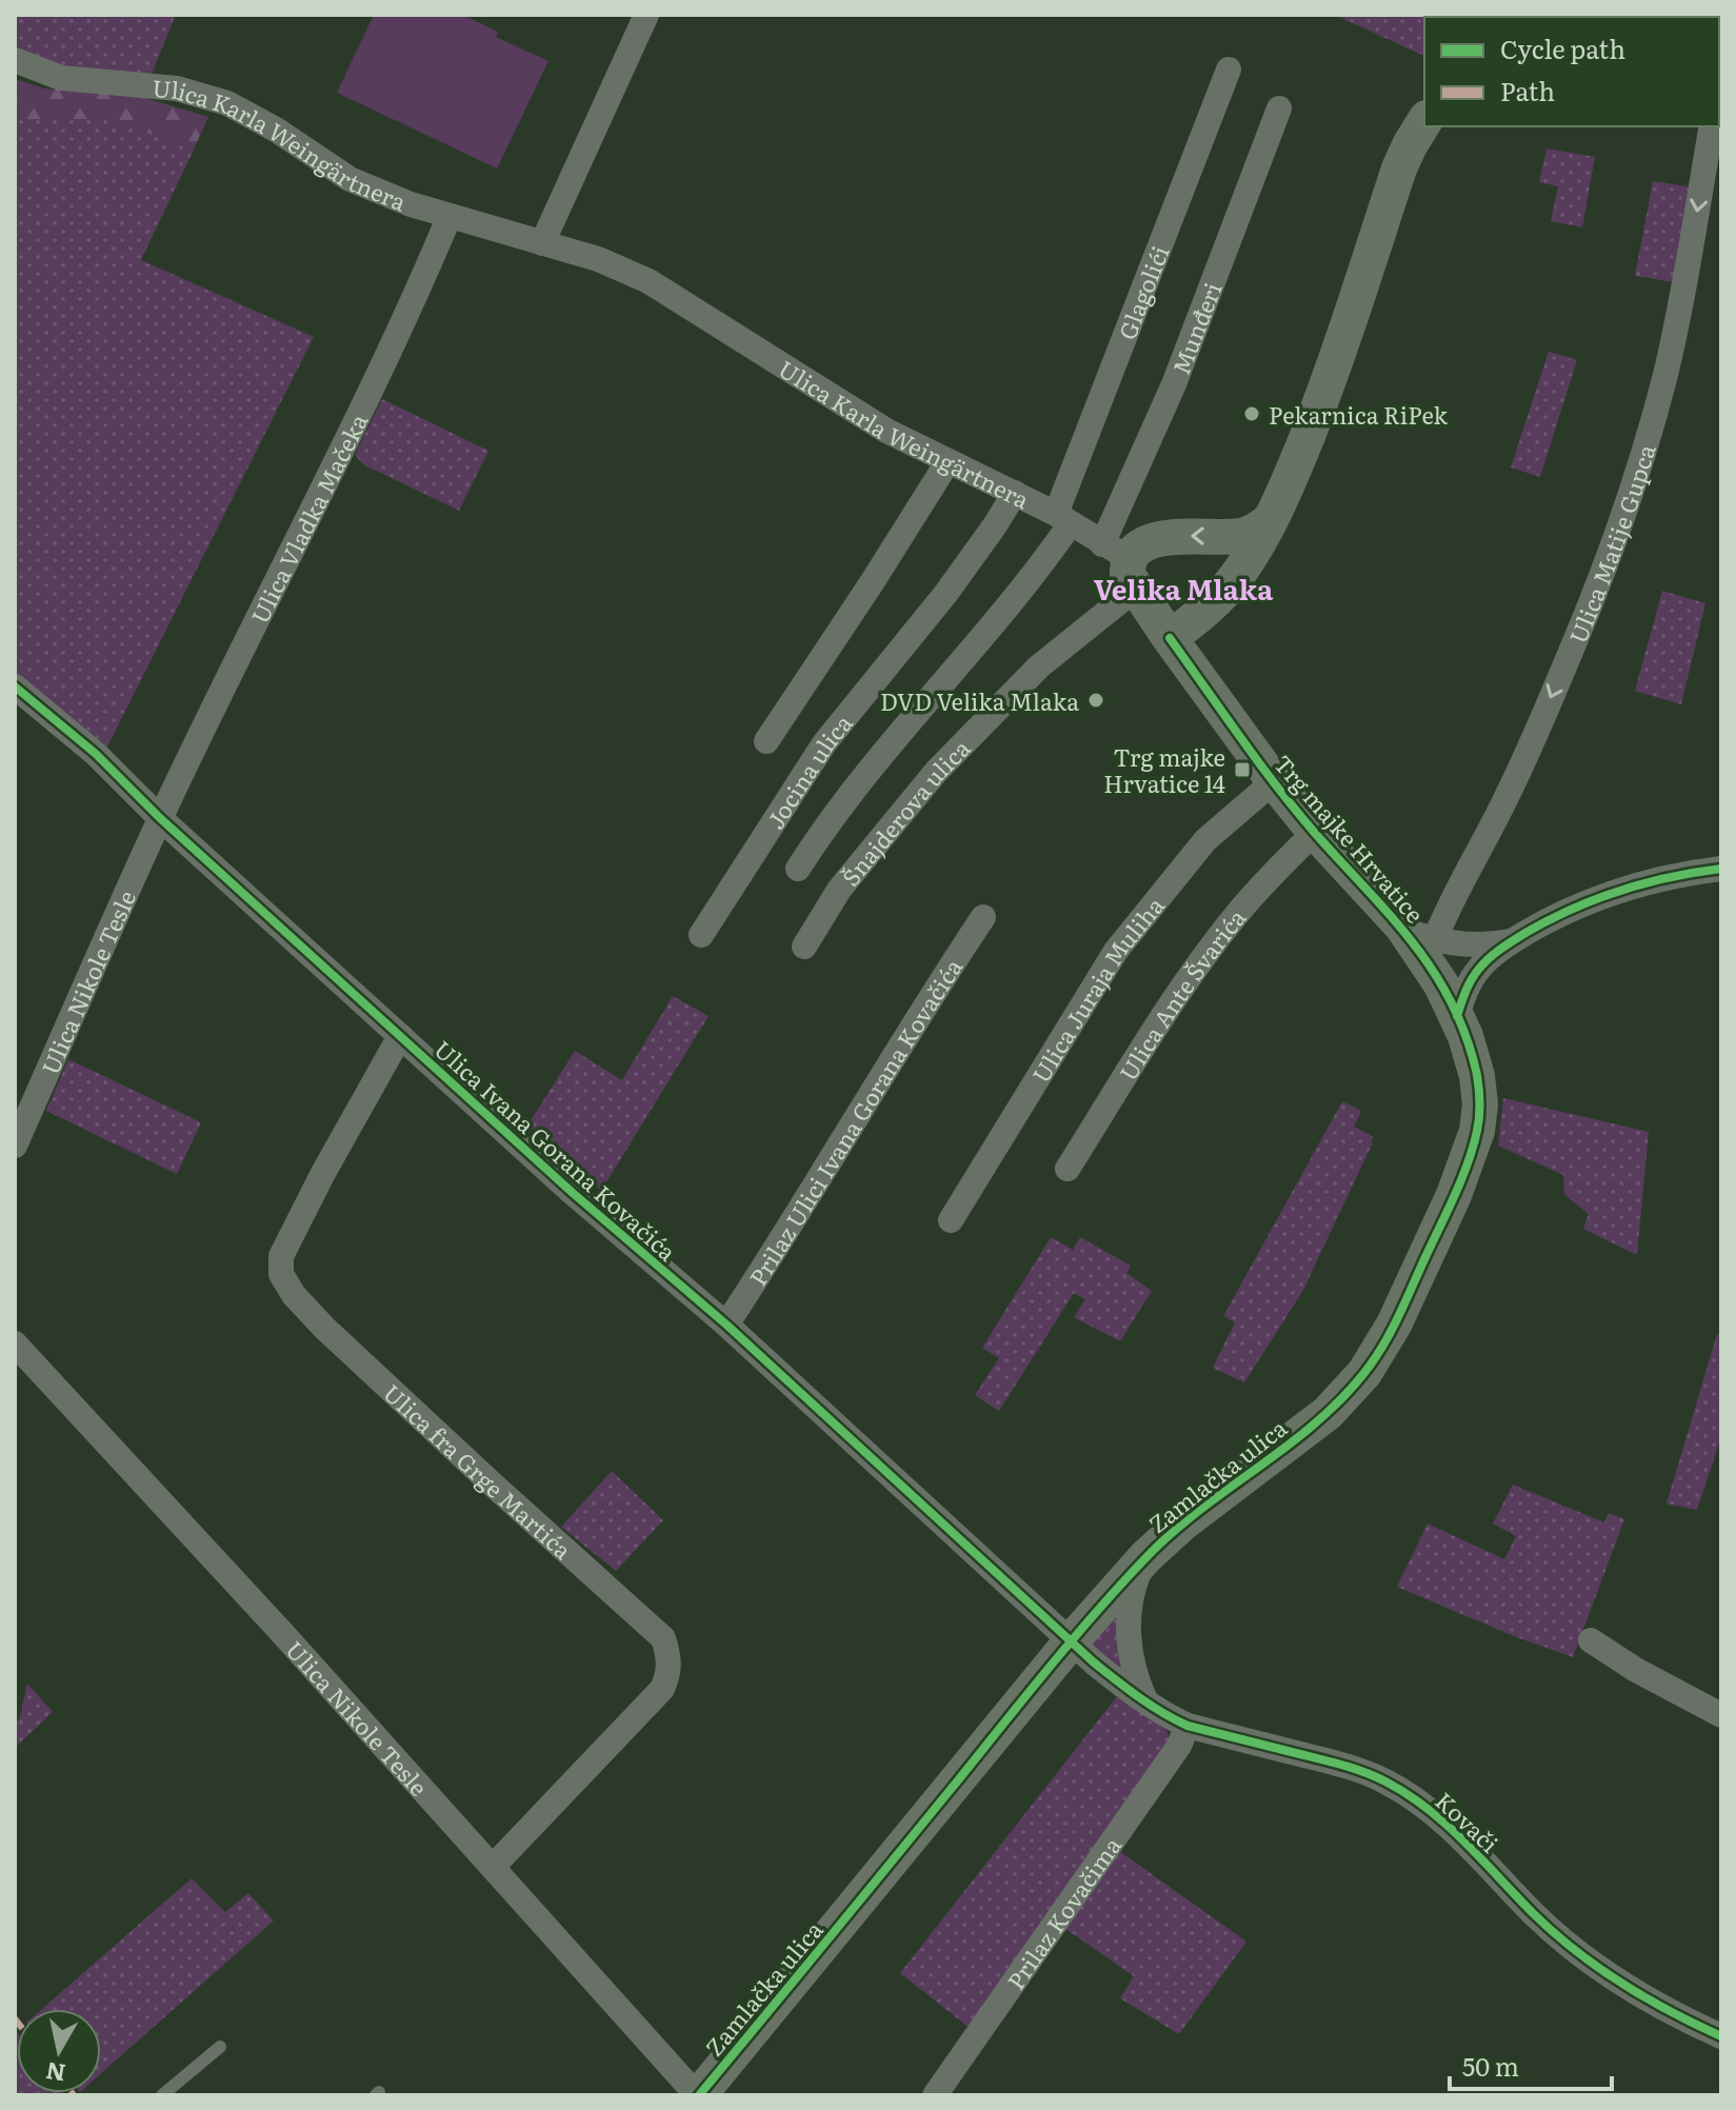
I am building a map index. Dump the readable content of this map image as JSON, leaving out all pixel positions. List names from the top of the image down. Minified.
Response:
{"streets":{"street":["Ulica Karla Weingärtnera","Glagolići","Munđeri","Ulica Vladka Mačeka","Ulica Matije Gupca","Jocina ulica","Šnajderova ulica","Trg majke Hrvatice","Ulica Nikole Tesle","Ulica Juraja Muliha","Ulica Ante Švarića","Prilaz Ulici Ivana Gorana Kovačića","Ulica Ivana Gorana Kovačića","Ulica fra Grge Martića","Zamlačka ulica","Kovači","Prilaz Kovačima"]},"crossings":[["Ulica Karla Weingärtnera","Glagolići"],["Ulica Karla Weingärtnera","Munđeri"],["Ulica Karla Weingärtnera","Ulica Vladka Mačeka"],["Ulica Karla Weingärtnera","Jocina ulica"],["Ulica Karla Weingärtnera","Šnajderova ulica"],["Ulica Karla Weingärtnera","Trg majke Hrvatice"],["Munđeri","Šnajderova ulica"],["Munđeri","Trg majke Hrvatice"],["Ulica Vladka Mačeka","Ulica Nikole Tesle"],["Ulica Vladka Mačeka","Ulica Ivana Gorana Kovačića"],["Šnajderova ulica","Trg majke Hrvatice"],["Trg majke Hrvatice","Ulica Juraja Muliha"],["Trg majke Hrvatice","Ulica Ante Švarića"],["Trg majke Hrvatice","Zamlačka ulica"],["Ulica Nikole Tesle","Ulica Ivana Gorana Kovačića"],["Ulica Nikole Tesle","Ulica fra Grge Martića"],["Ulica Nikole Tesle","Zamlačka ulica"],["Prilaz Ulici Ivana Gorana Kovačića","Ulica Ivana Gorana Kovačića"],["Ulica Ivana Gorana Kovačića","Ulica fra Grge Martića"],["Ulica Ivana Gorana Kovačića","Zamlačka ulica"],["Ulica Ivana Gorana Kovačića","Kovači"],["Zamlačka ulica","Kovači"],["Kovači","Prilaz Kovačima"]],"one_way":["Ulica Matije Gupca"],"districts":["Velika Mlaka"],"places":{"other":["Pekarnica RiPek","DVD Velika Mlaka"],"transit":["Trg majke Hrvatice 14"]},"legend":["Cycle path","Path"],"scale_bar":"50 m","north":"bottom"}
